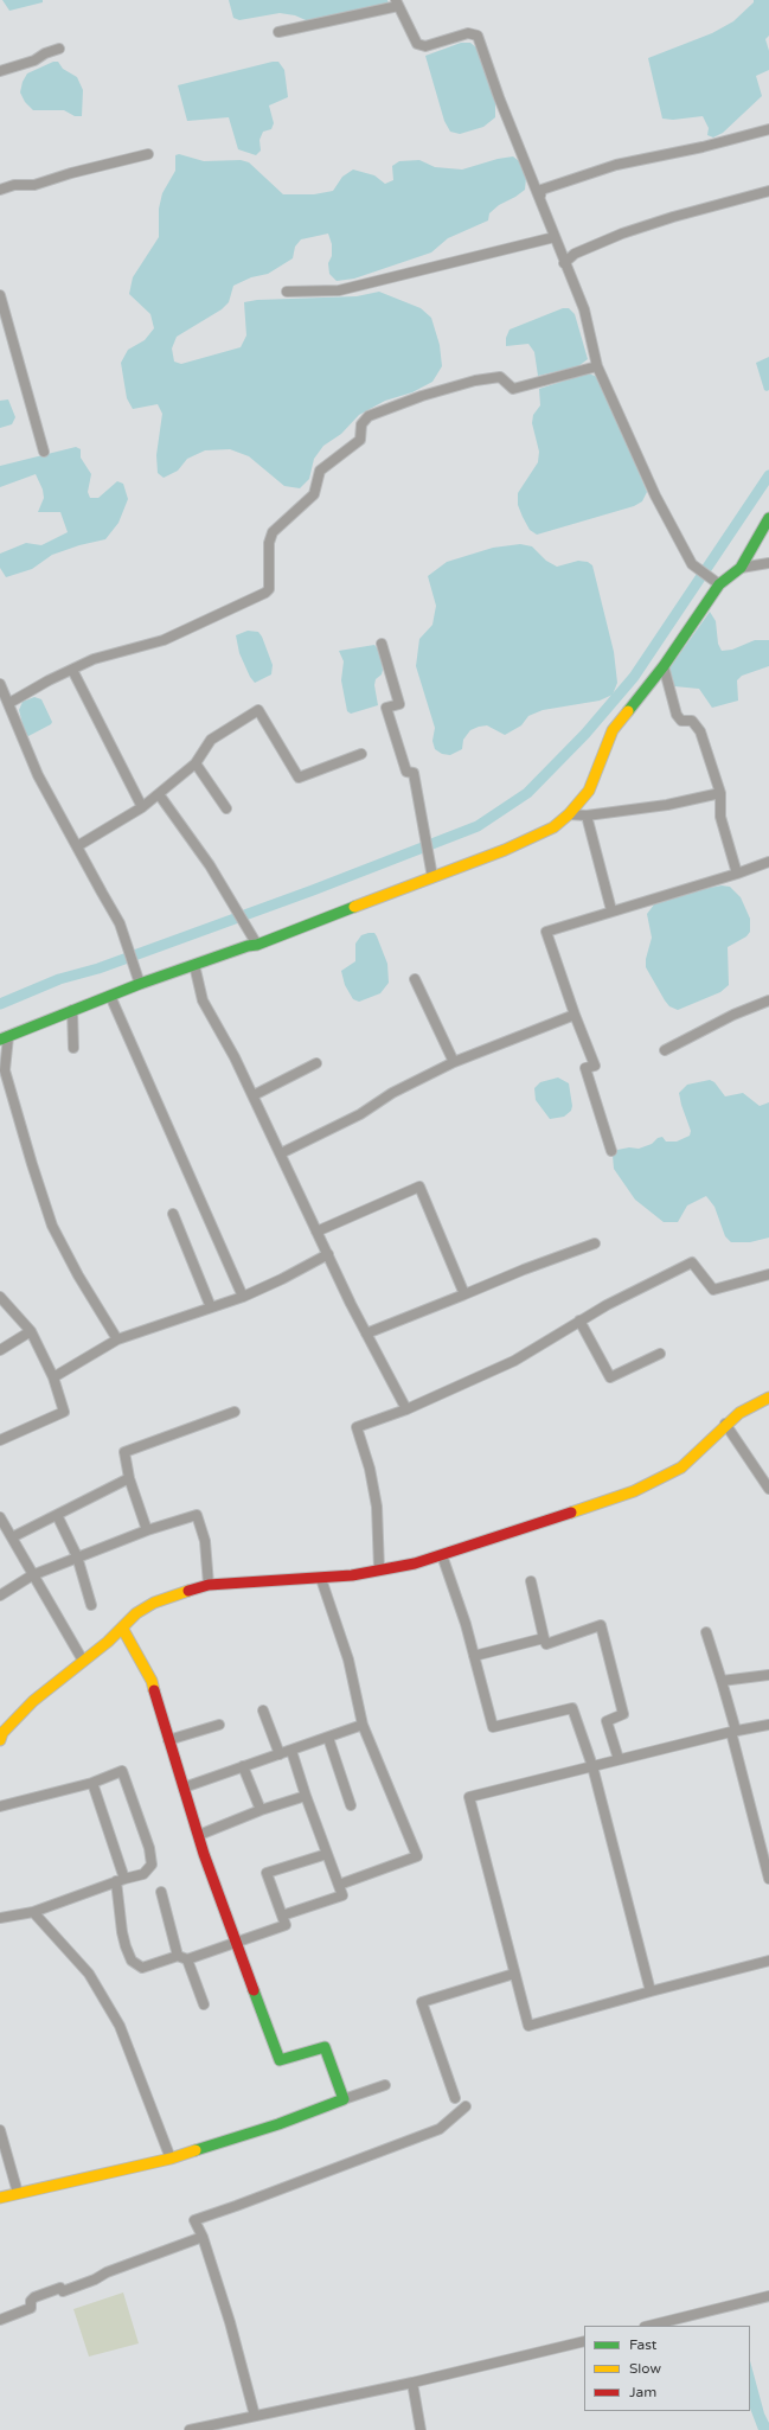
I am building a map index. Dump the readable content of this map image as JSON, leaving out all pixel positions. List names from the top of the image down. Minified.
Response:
{"legend":["Fast","Slow","Jam"]}
